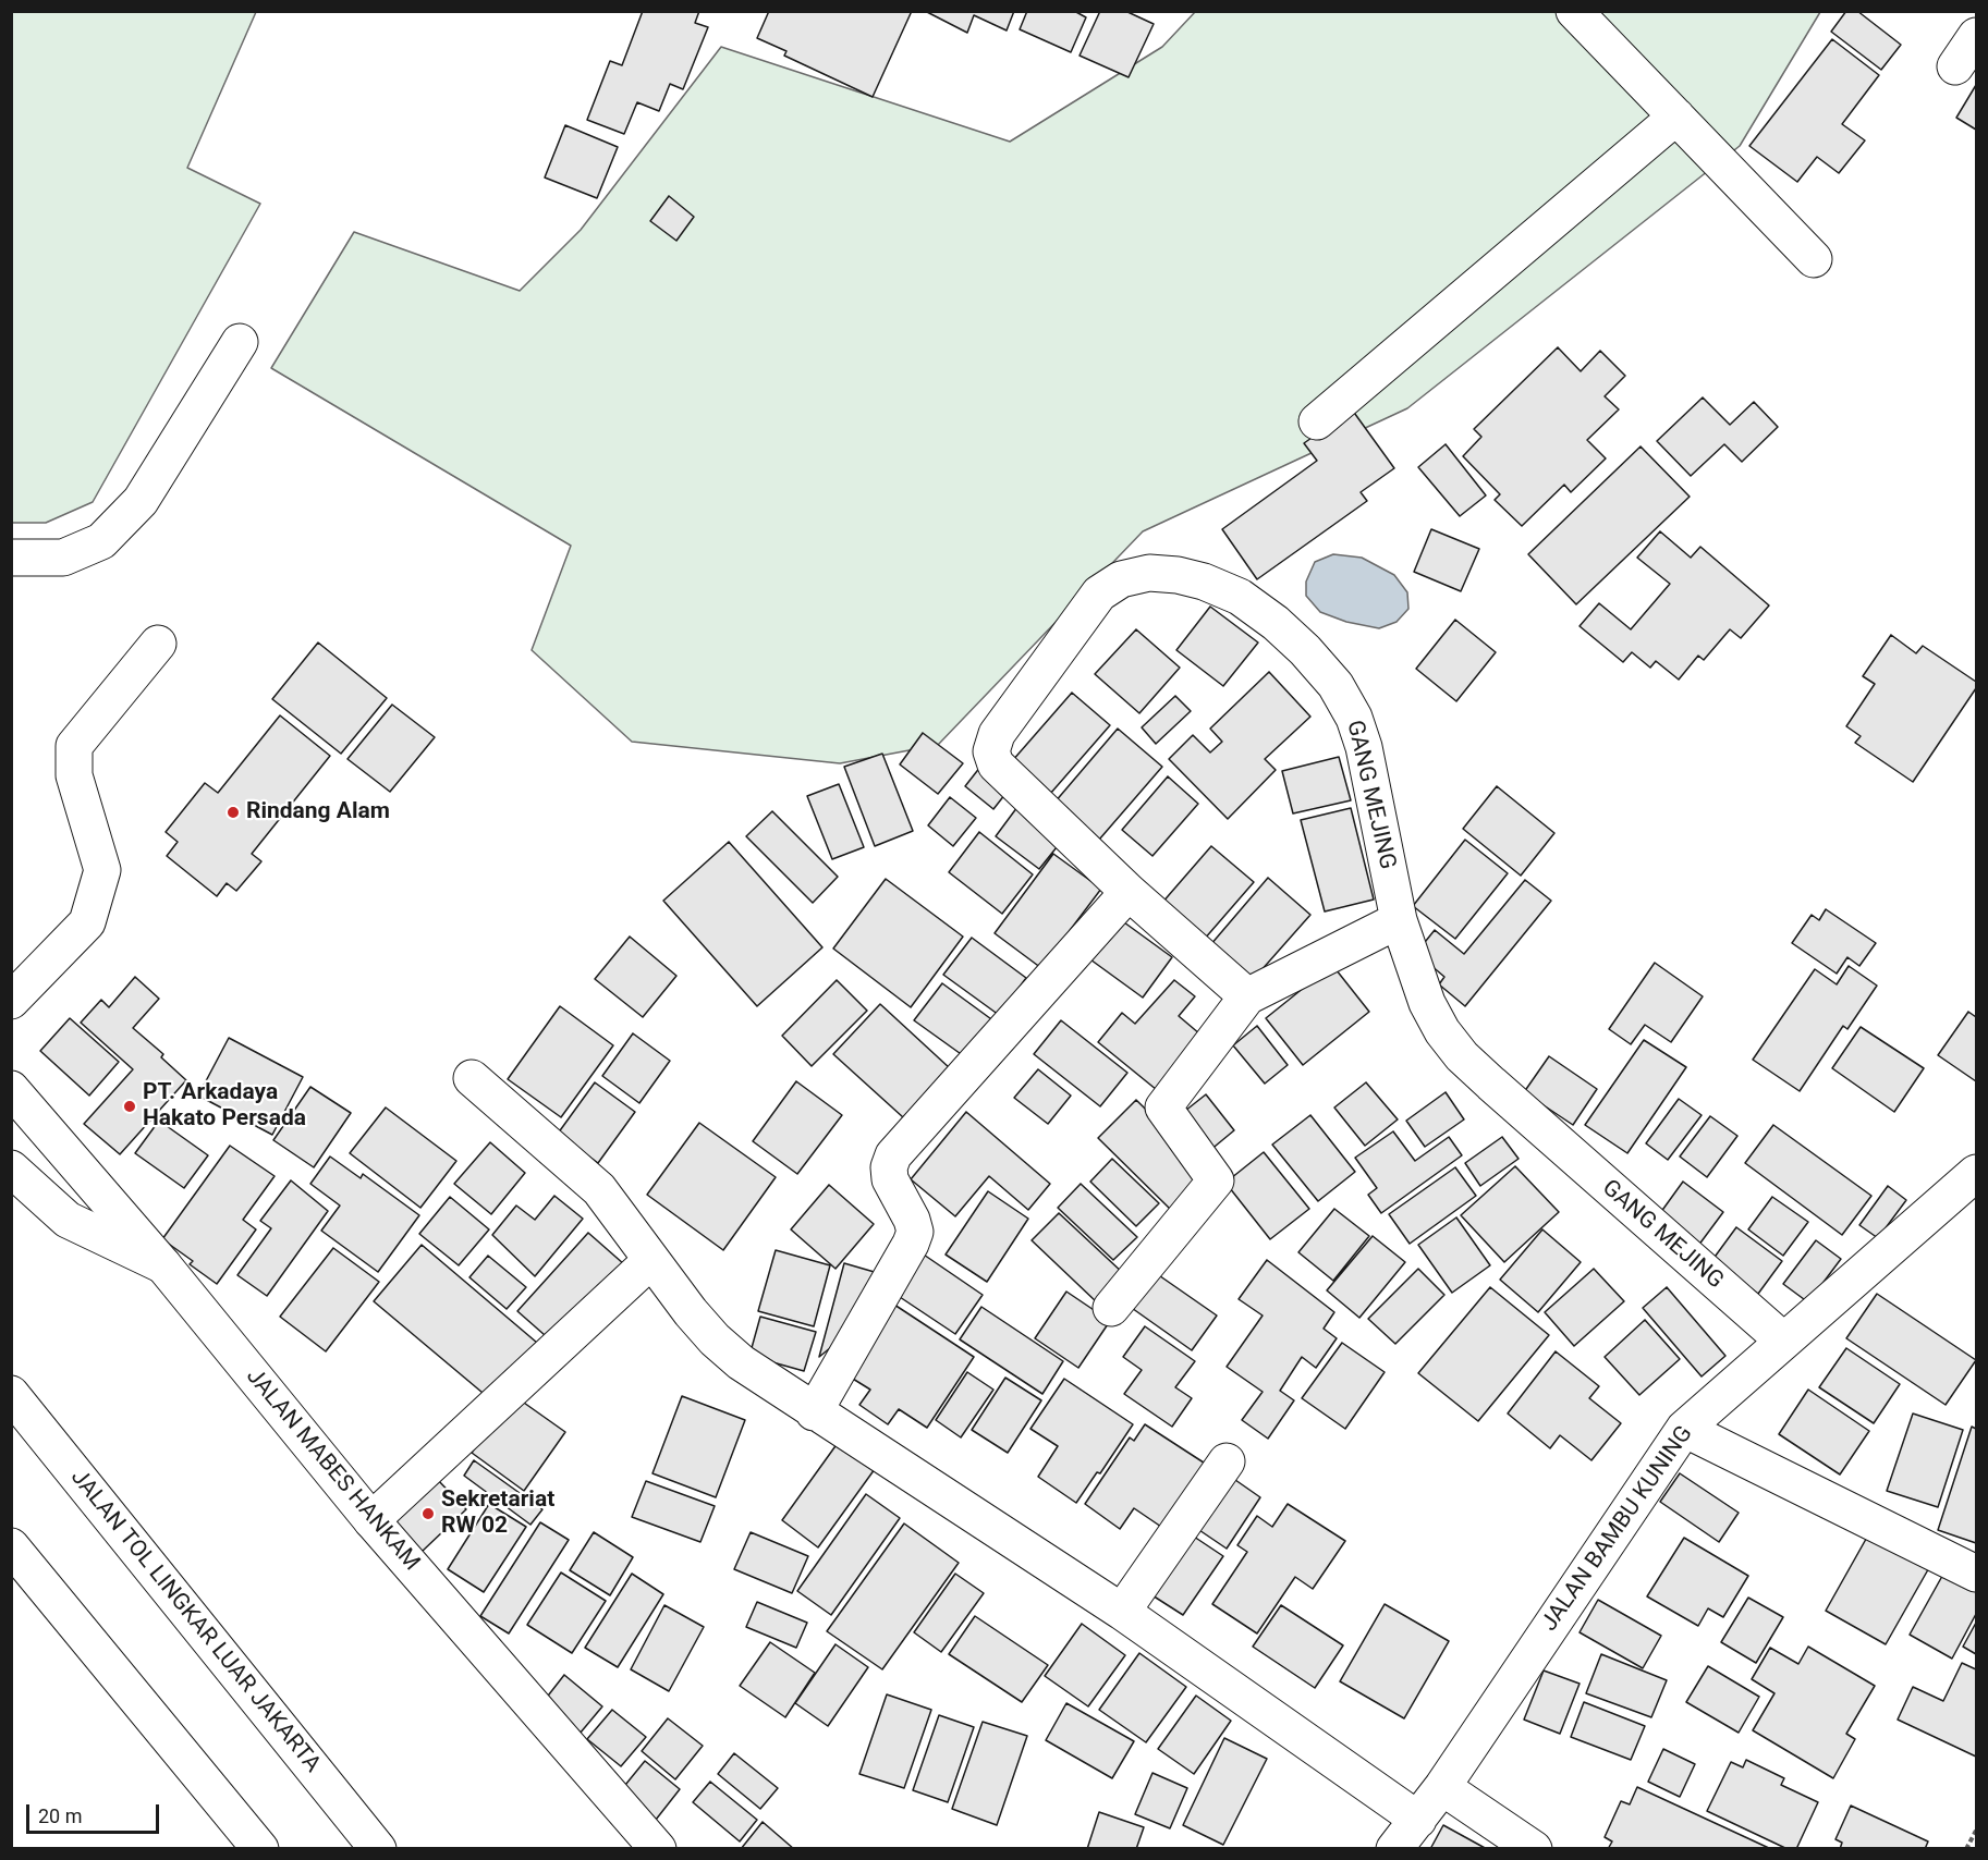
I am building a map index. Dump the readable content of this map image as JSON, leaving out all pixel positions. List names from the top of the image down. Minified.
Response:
{"streets":{"main road":["GANG MEJING","JALAN MABES HANKAM","JALAN BAMBU KUNING","JALAN TOL LINGKAR LUAR JAKARTA"]},"crossings":[["GANG MEJING","JALAN BAMBU KUNING"]],"places":["Rindang Alam","PT. Arkadaya Hakato Persada","Sekretariat RW 02"],"scale_bar":"20 m"}
